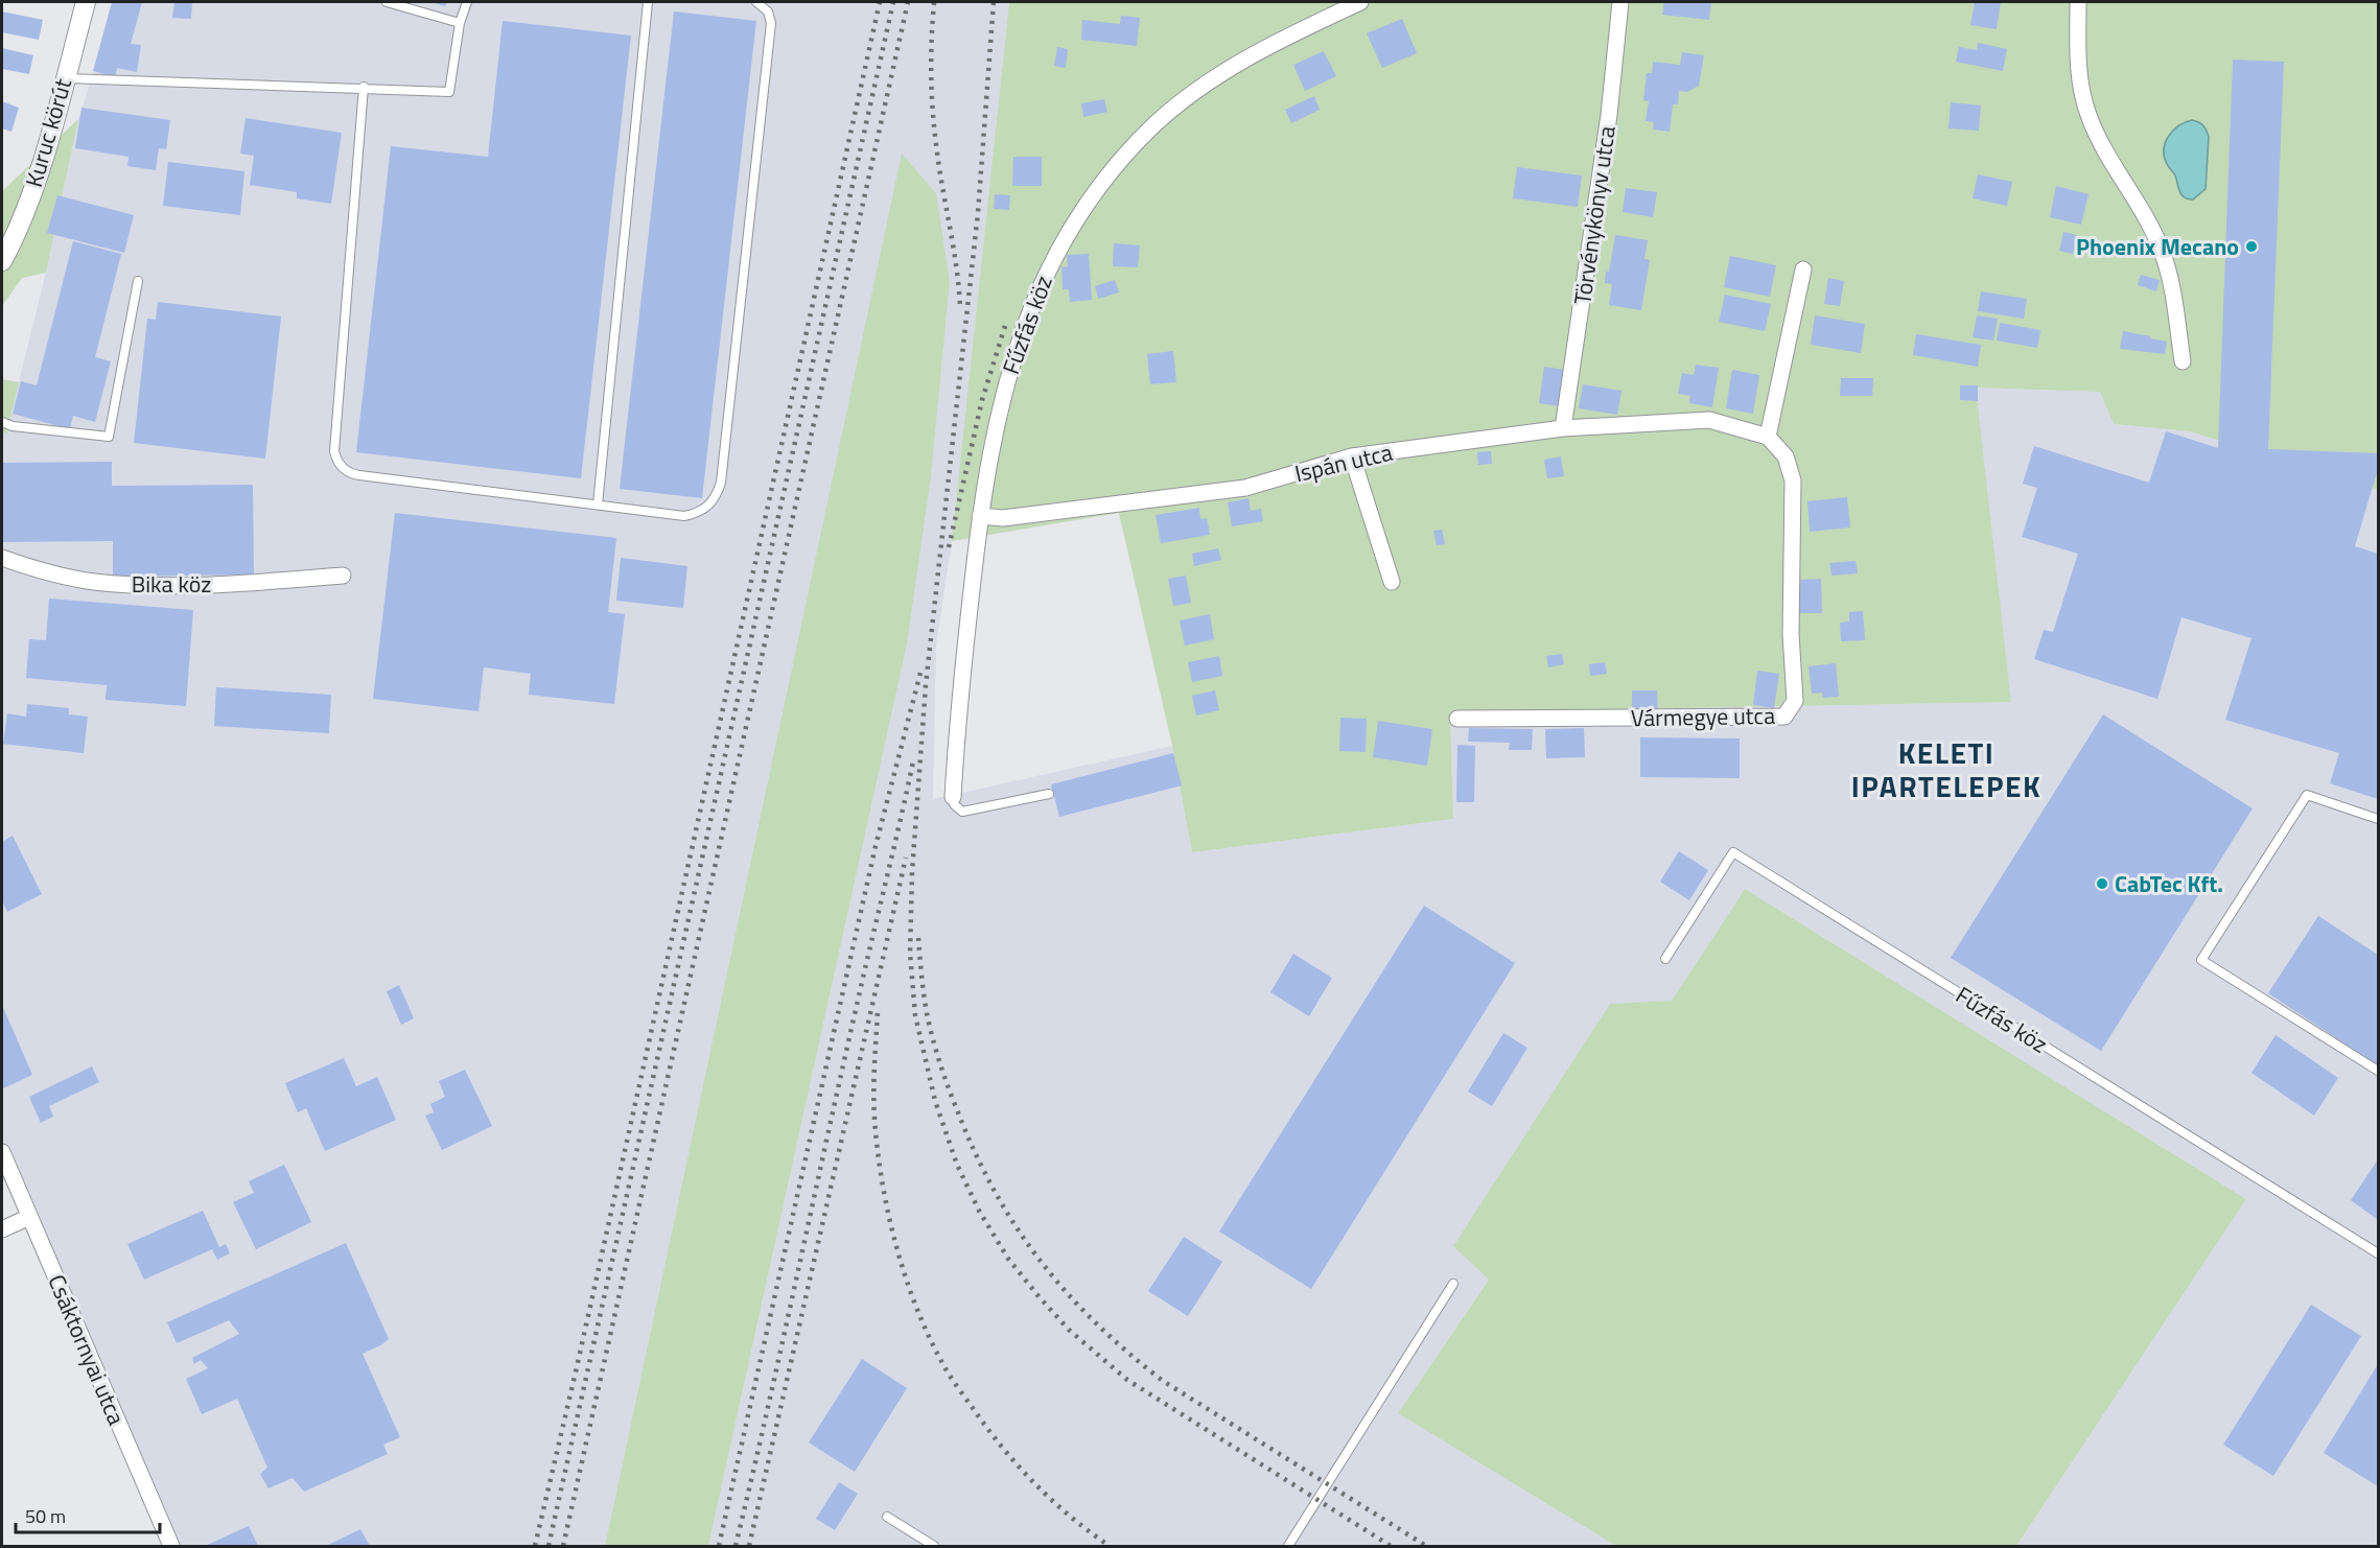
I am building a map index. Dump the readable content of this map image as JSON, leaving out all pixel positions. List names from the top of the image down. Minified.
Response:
{"streets":{"street":["Kuruc körút","Törvénykönyv utca","Fűzfás köz","Ispán utca","Bika köz","Vármegye utca","Csáktornyai utca"]},"crossings":[["Törvénykönyv utca","Ispán utca"],["Fűzfás köz","Ispán utca"],["Ispán utca","Vármegye utca"]],"districts":["KELETI IPARTELEPEK"],"places":["Phoenix Mecano","CabTec Kft."],"scale_bar":"50 m"}
